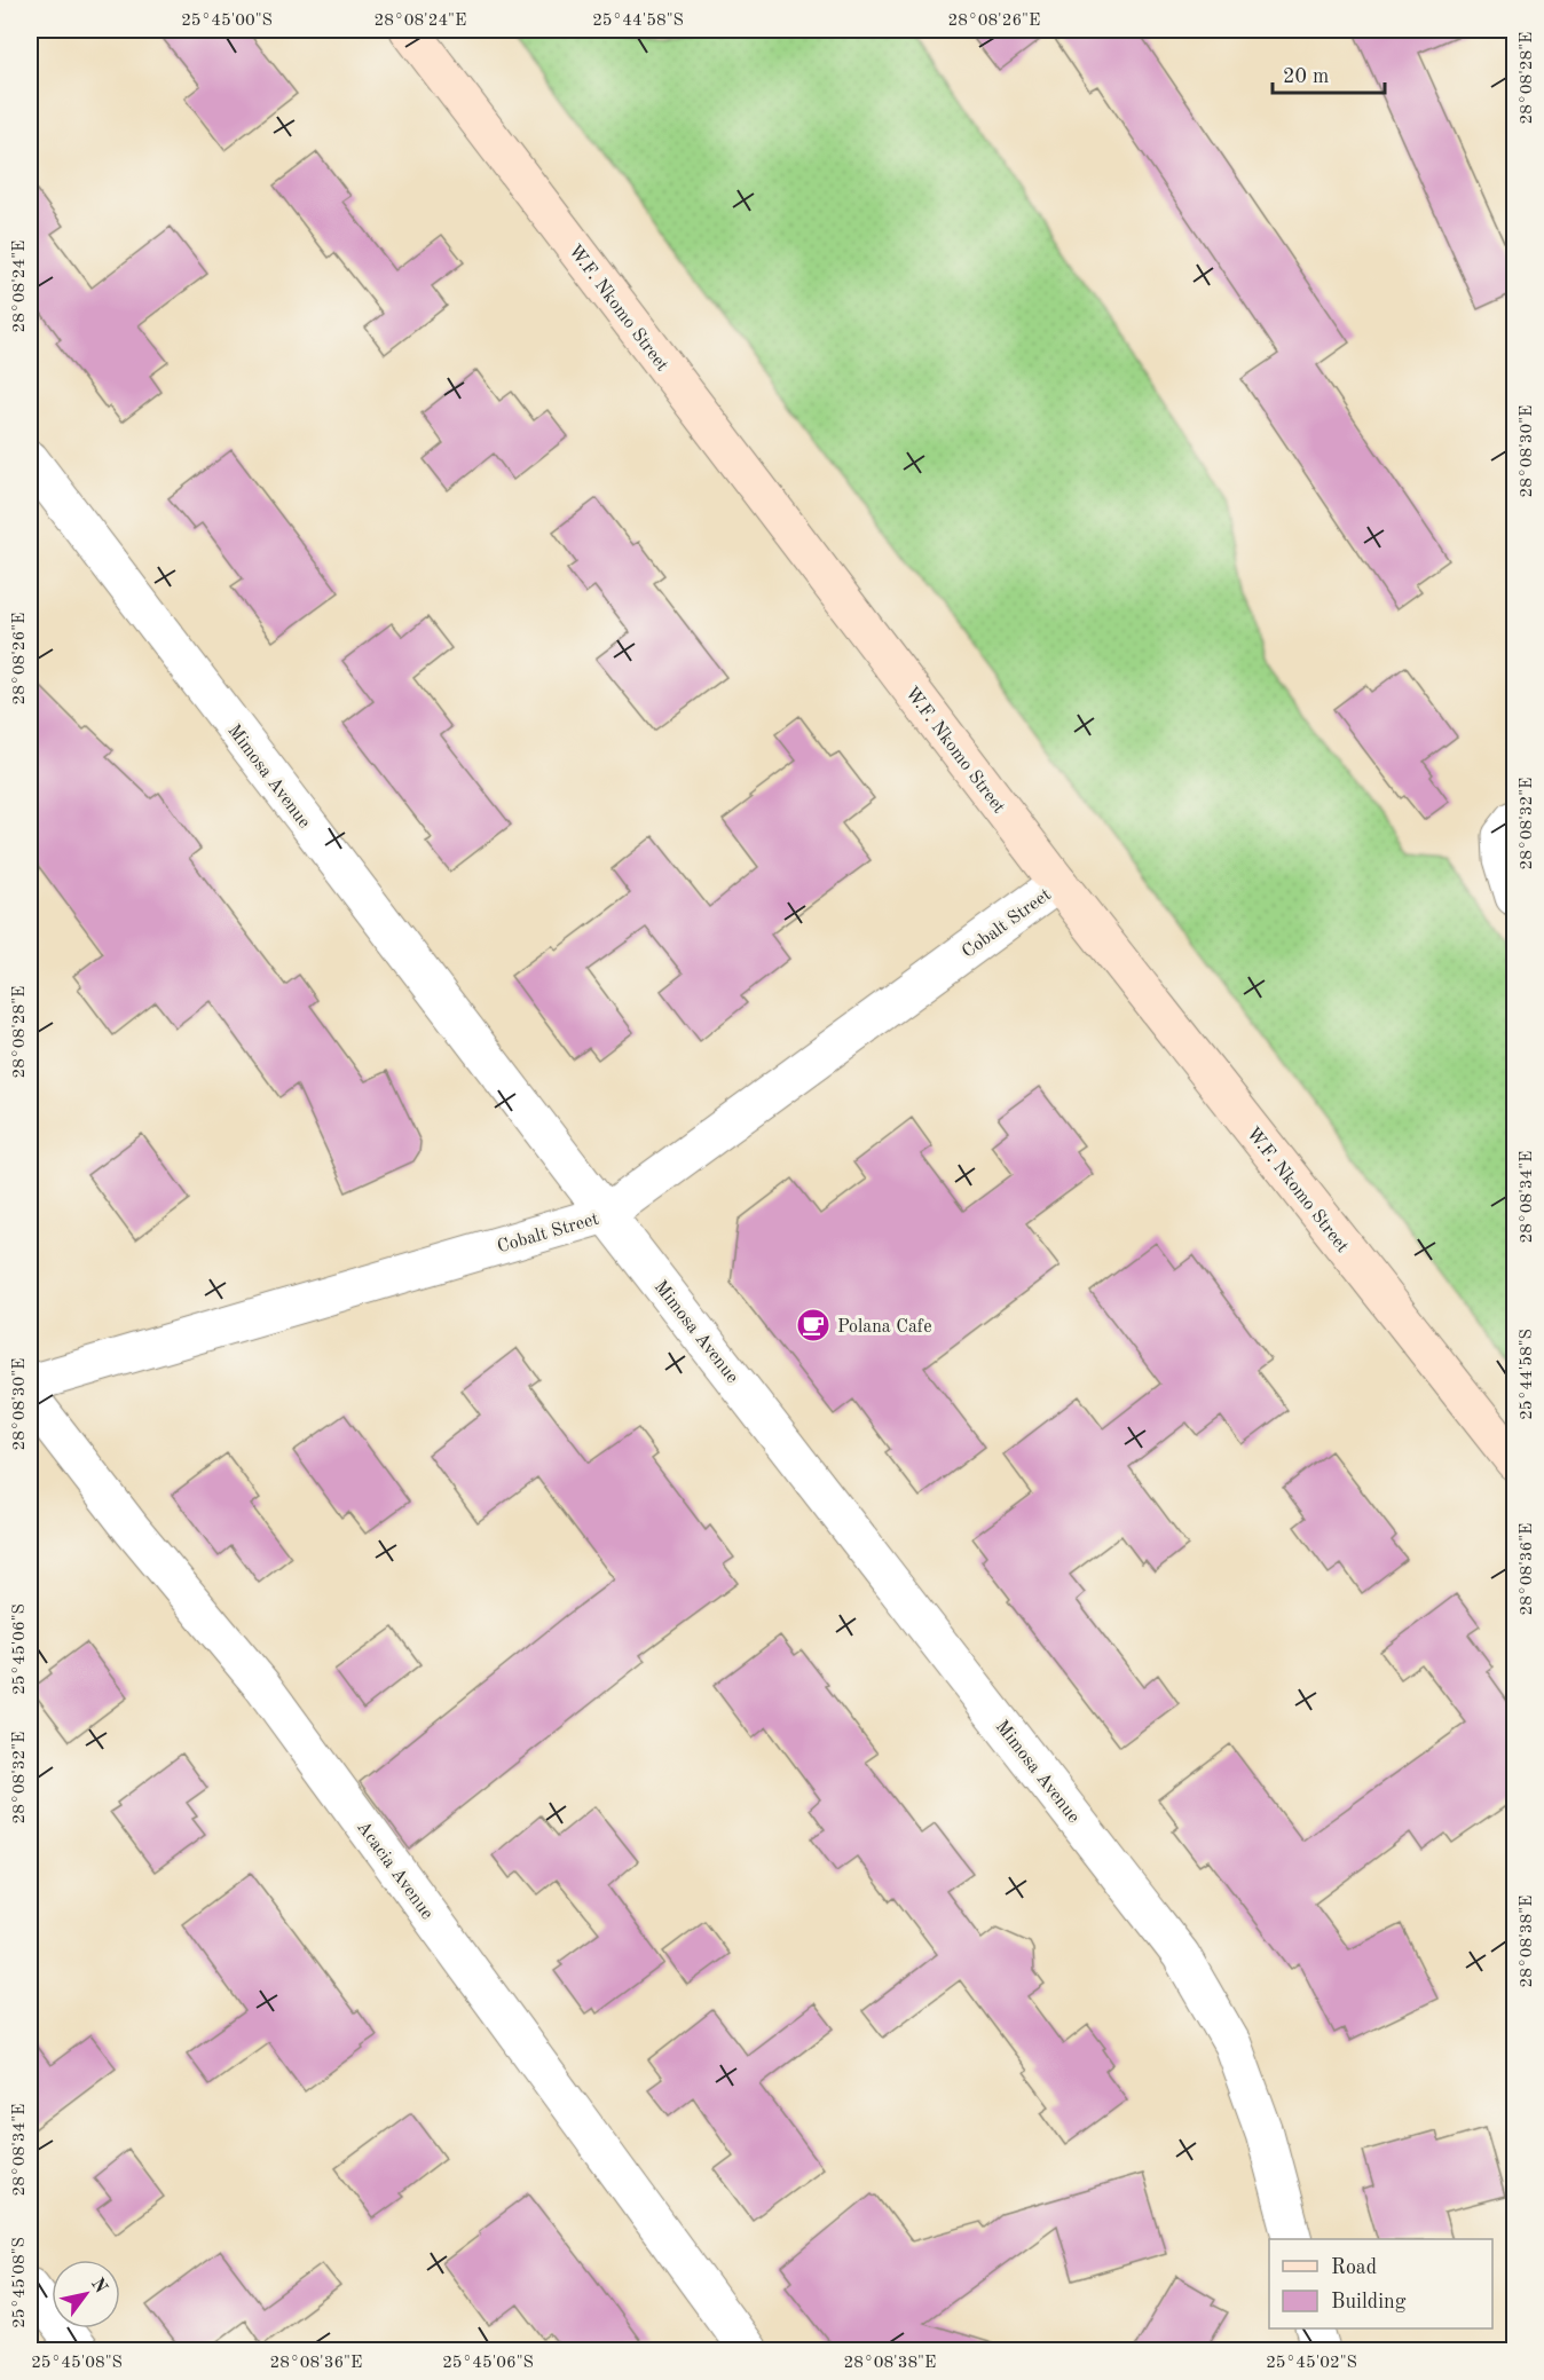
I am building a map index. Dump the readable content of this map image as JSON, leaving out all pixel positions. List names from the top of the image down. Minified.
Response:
{"streets":{"main road":["W.F. Nkomo Street"],"street":["Mimosa Avenue","Cobalt Street","Acacia Avenue"]},"crossings":[["W.F. Nkomo Street","Cobalt Street"],["Mimosa Avenue","Cobalt Street"]],"places":{"cafe":["Polana Cafe"]},"legend":["Road","Building"],"scale_bar":"20 m","north":"top right","coordinates":["25°45'00\"S","28°08'24\"E","25°44'58\"S","28°08'26\"E","28°08'28\"E","28°08'30\"E","28°08'32\"E","28°08'34\"E","28°08'36\"E","25°45'06\"S","28°08'38\"E","25°45'08\"S","25°45'02\"S"]}
